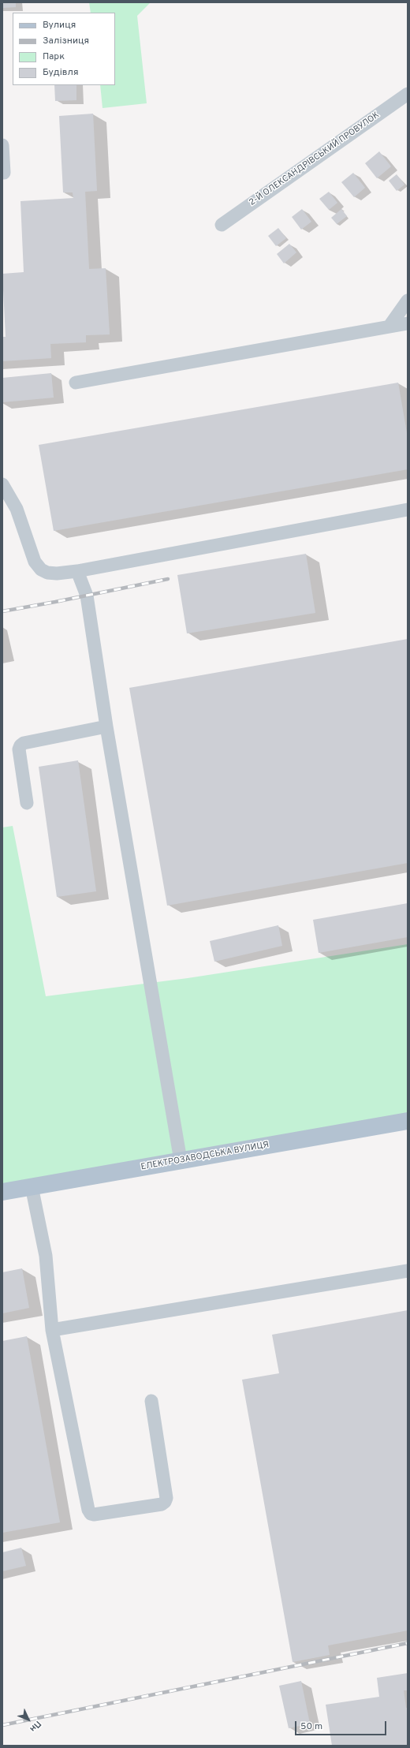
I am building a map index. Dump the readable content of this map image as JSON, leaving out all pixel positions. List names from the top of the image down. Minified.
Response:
{"streets":{"main road":["ЕЛЕКТРОЗАВОДСЬКА ВУЛИЦЯ"],"street":["2-Й ОЛЕКСАНДРІВСЬКИЙ ПРОВУЛОК"]},"legend":["Вулиця","Залізниця","Парк","Будівля"],"scale_bar":"50 m","north":"bottom right"}
